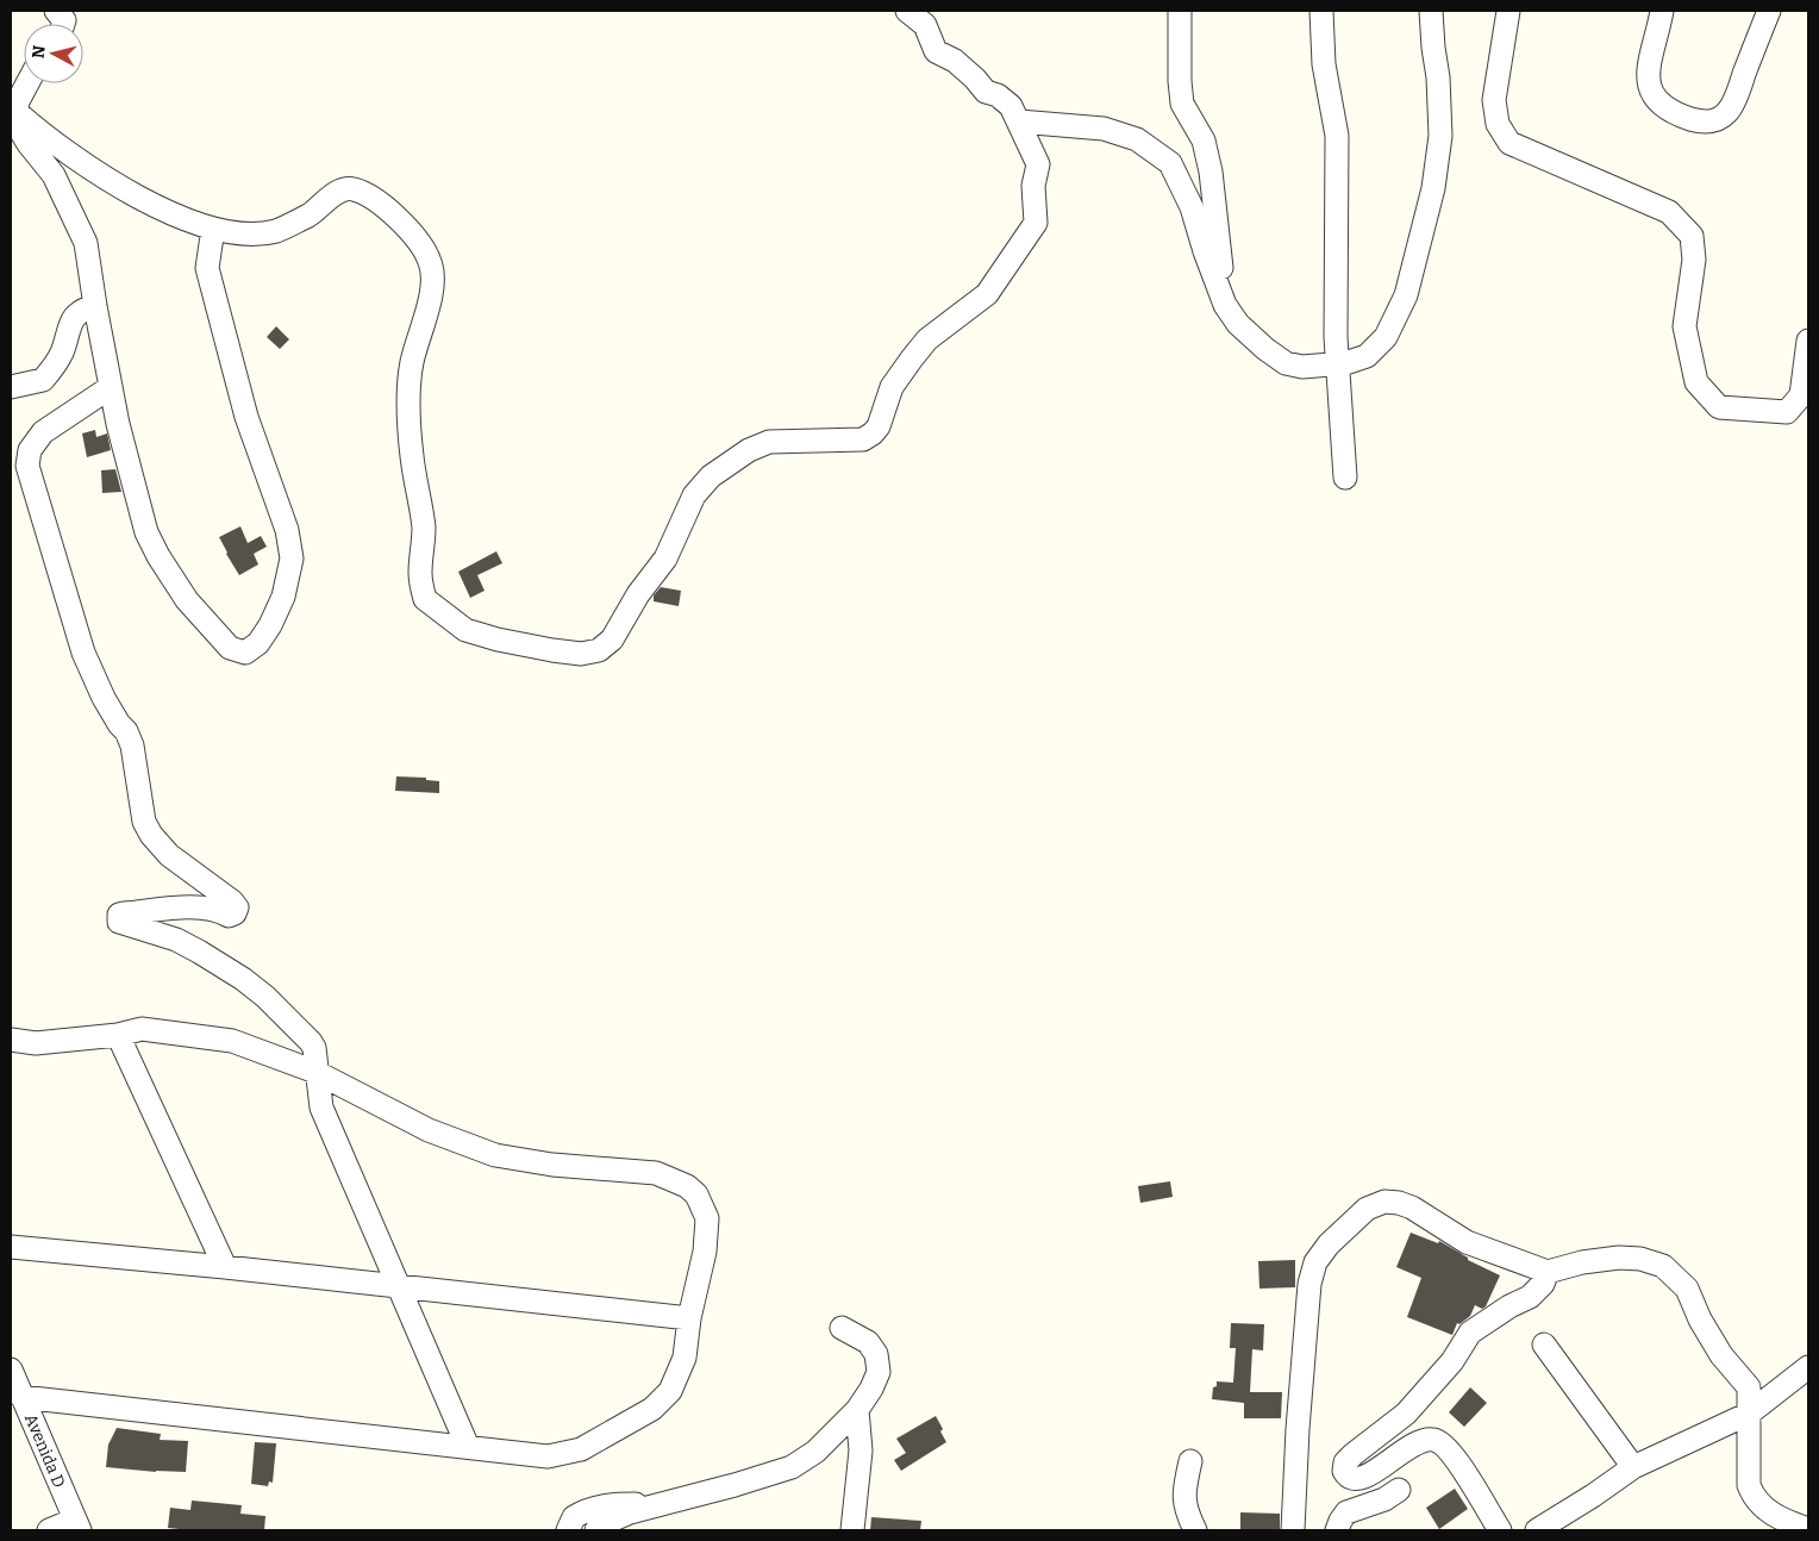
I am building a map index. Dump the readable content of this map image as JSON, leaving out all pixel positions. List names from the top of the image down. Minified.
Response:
{"streets":{"street":["Avenida D"]},"north":"left"}
